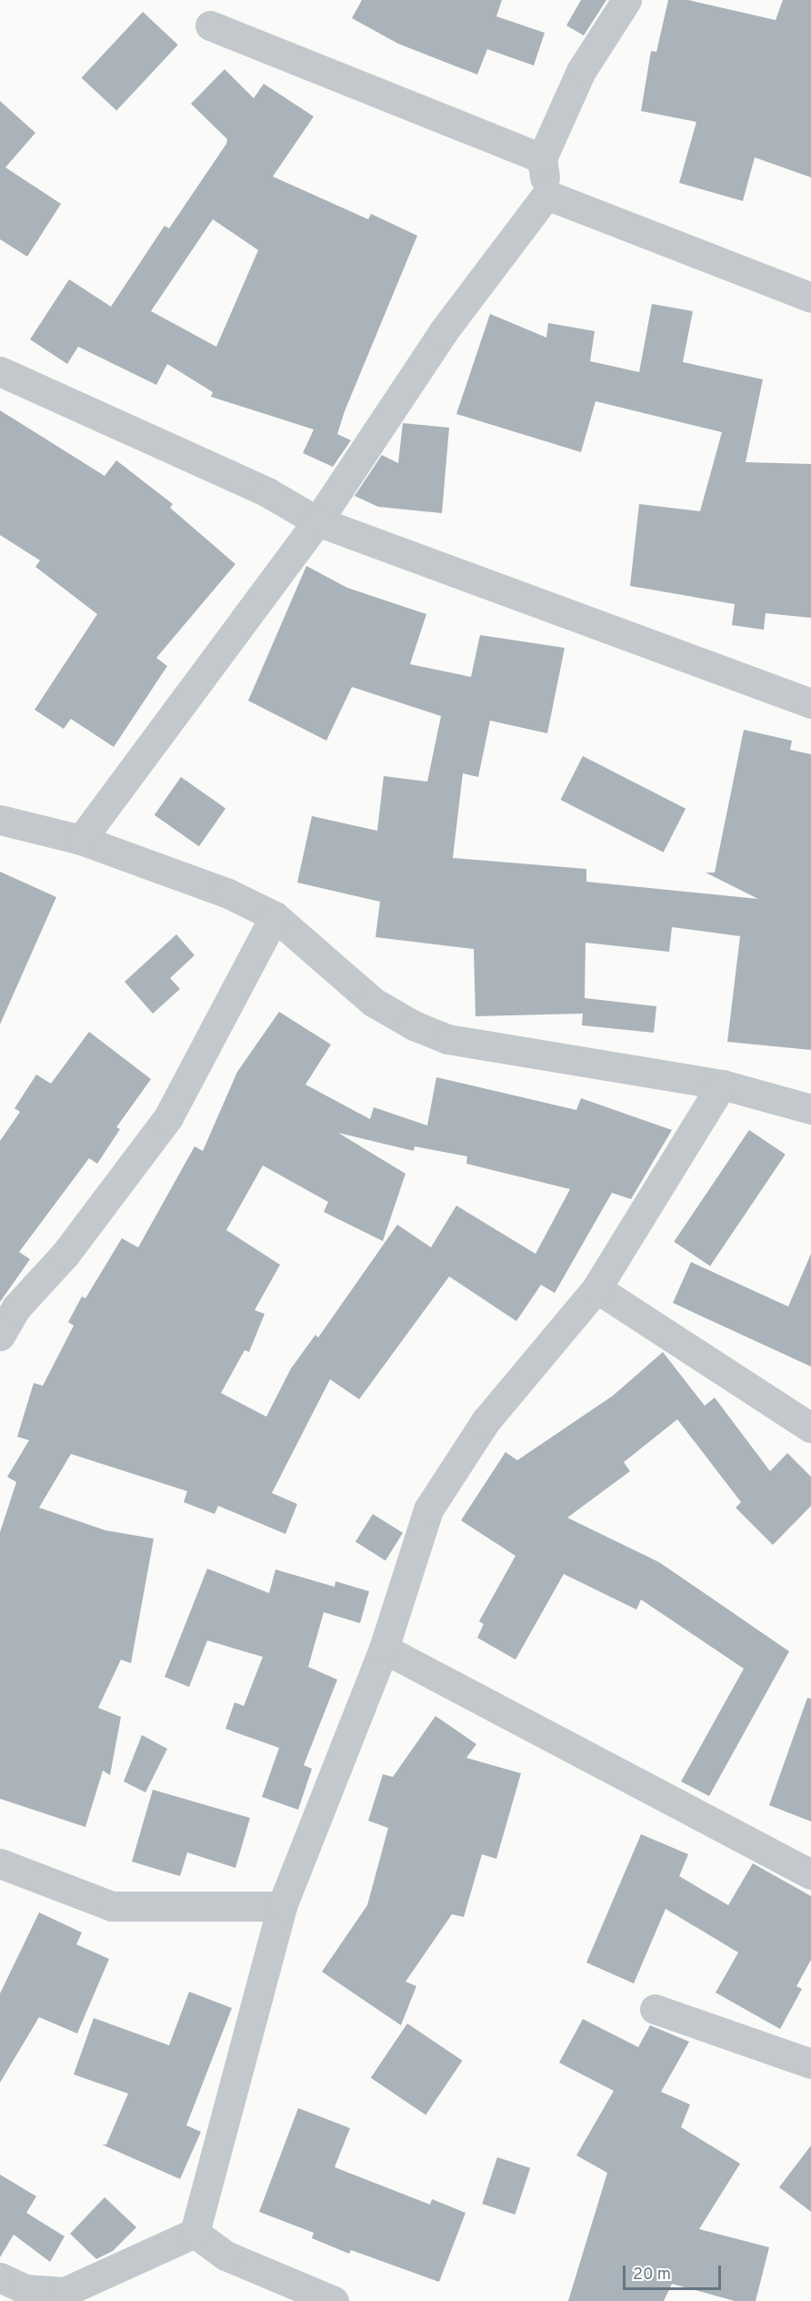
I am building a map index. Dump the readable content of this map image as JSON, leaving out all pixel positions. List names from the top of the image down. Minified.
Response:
{"scale_bar":"20 m"}
